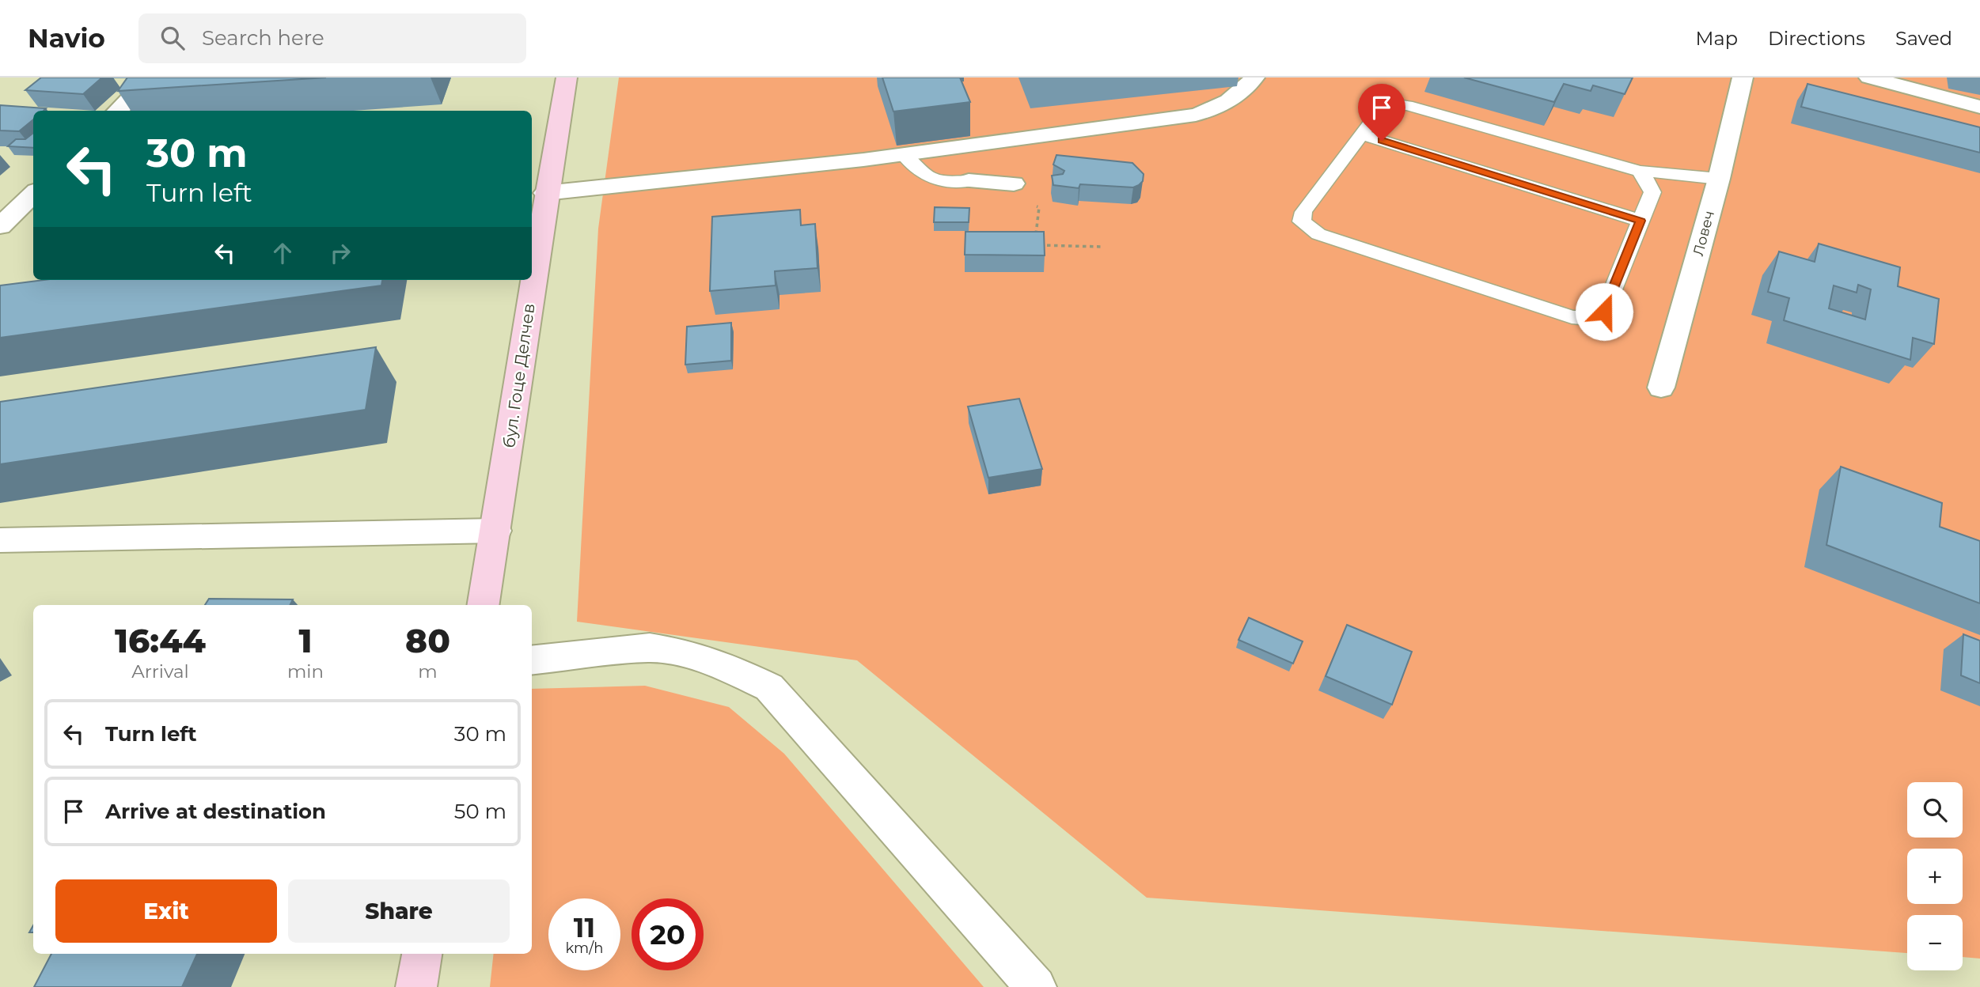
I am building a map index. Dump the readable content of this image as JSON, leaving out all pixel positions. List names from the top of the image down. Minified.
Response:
{"streets":{"main road":["бул. Гоце Делчев"],"street":["Ловеч"]},"page":{"header":"Navio","search":"Search here","nav":["Map","Directions","Saved"],"turn":["30 m","Turn left"],"eta":["16:44","Arrival","1","min","80","m"],"list":[{"name":"Turn left","value":"30 m"},{"name":"Arrive at destination","value":"50 m"}],"map_buttons":["+","−"],"buttons":["Exit","Share"],"speed":"11 km/h","limit":"20"}}
